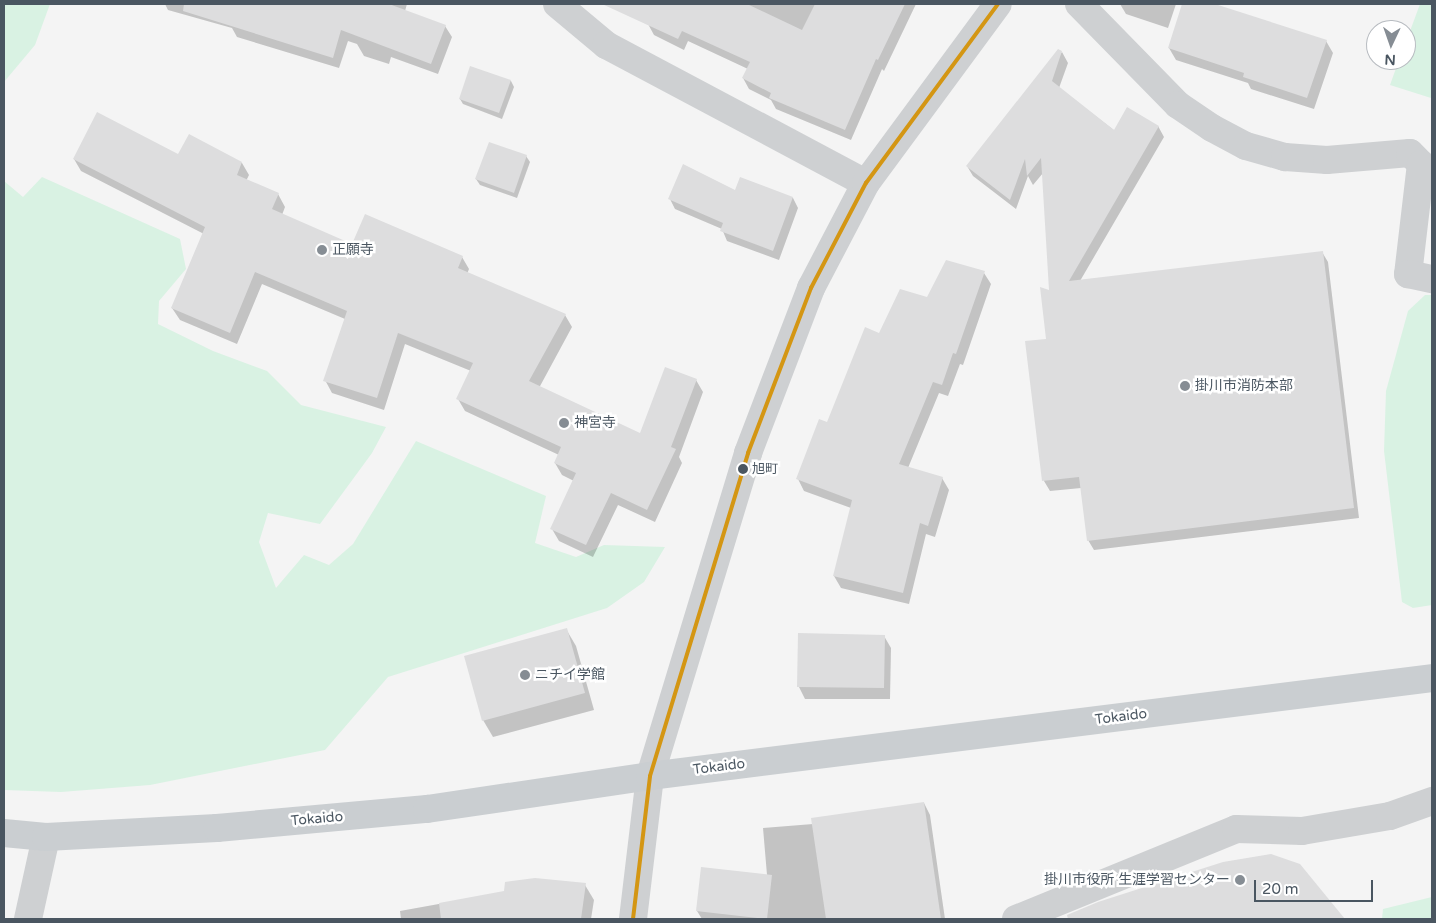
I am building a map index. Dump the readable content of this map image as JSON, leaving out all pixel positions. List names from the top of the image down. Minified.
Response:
{"streets":{"main road":["Tokaido"]},"places":["正願寺","掛川市消防本部","神宮寺","旭町","ニチイ学館","掛川市役所 生涯学習センター"],"scale_bar":"20 m","north":"bottom"}
